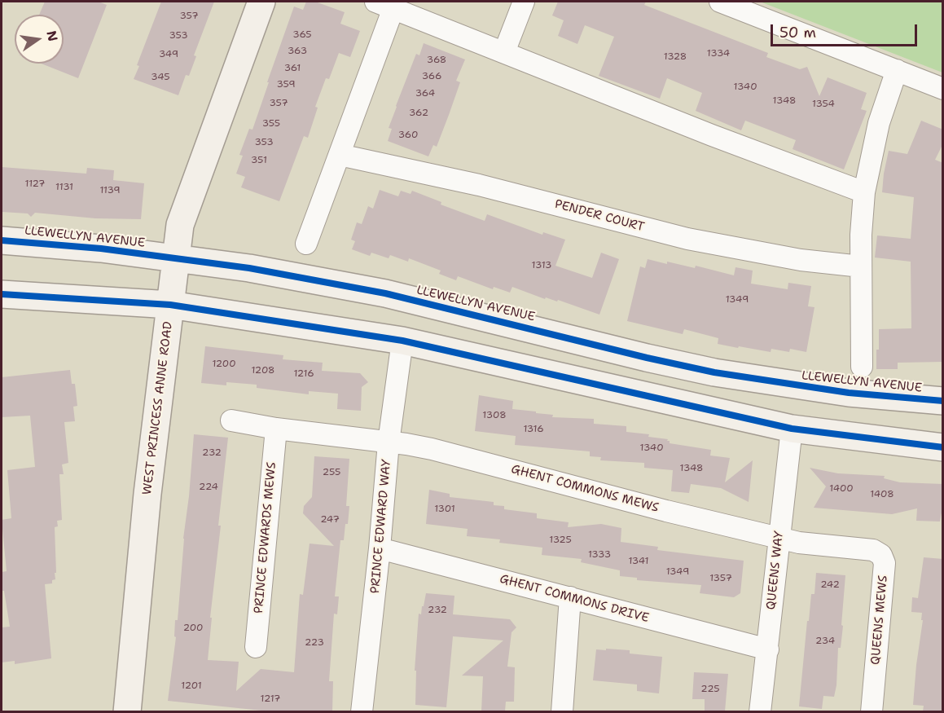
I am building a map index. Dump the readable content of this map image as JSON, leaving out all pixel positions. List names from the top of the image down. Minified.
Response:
{"streets":{"street":["PENDER COURT","LLEWELLYN AVENUE","WEST PRINCESS ANNE ROAD","GHENT COMMONS MEWS","PRINCE EDWARD WAY","PRINCE EDWARDS MEWS","QUEENS WAY","GHENT COMMONS DRIVE","QUEENS MEWS"]},"crossings":[["LLEWELLYN AVENUE","WEST PRINCESS ANNE ROAD"],["GHENT COMMONS MEWS","PRINCE EDWARD WAY"],["GHENT COMMONS MEWS","QUEENS WAY"],["GHENT COMMONS MEWS","QUEENS MEWS"],["PRINCE EDWARD WAY","GHENT COMMONS DRIVE"],["QUEENS WAY","GHENT COMMONS DRIVE"]],"house_numbers":["357","365","353","363","1334","349","1328","368","361","366","345","359","1340","364","1348","357","1354","362","355","360","353","351","1127","1131","1139","1313","1349","1200","1208","1216","1308","1316","1340","232","1348","255","224","1400","1408","1301","247","1325","1333","1341","1349","1357","242","232","200","234","223","1201","225","1217"],"scale_bar":"50 m","north":"right"}
